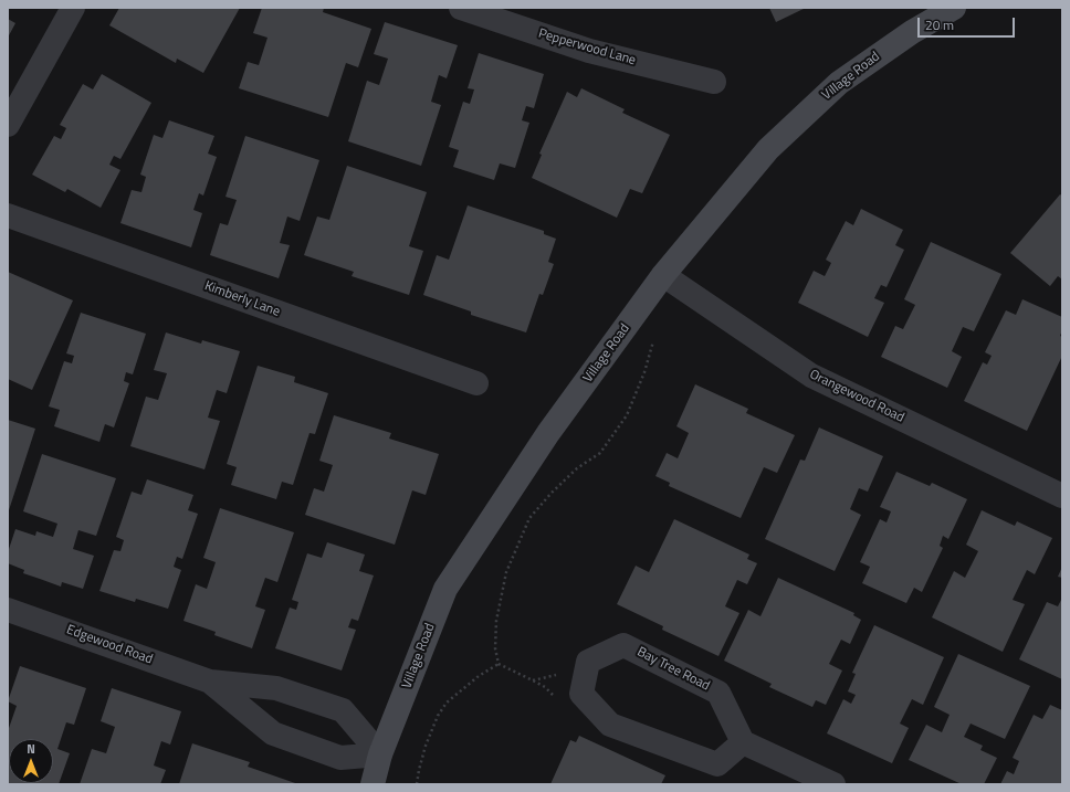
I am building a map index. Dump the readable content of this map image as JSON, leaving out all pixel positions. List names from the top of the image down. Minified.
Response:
{"streets":{"street":["Pepperwood Lane","Village Road","Kimberly Lane","Orangewood Road","Edgewood Road","Bay Tree Road"]},"crossings":[["Village Road","Orangewood Road"],["Village Road","Edgewood Road"]],"scale_bar":"20 m","north":"top"}
